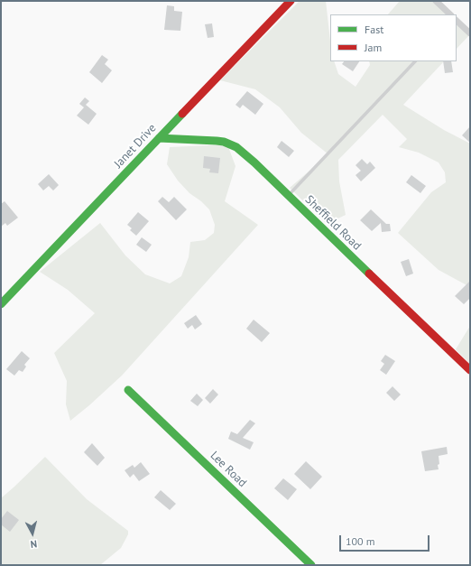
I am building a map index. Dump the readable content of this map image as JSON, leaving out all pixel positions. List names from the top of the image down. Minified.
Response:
{"streets":{"street":["Janet Drive","Sheffield Road","Lee Road"]},"crossings":[["Janet Drive","Sheffield Road"]],"legend":["Fast","Jam"],"scale_bar":"100 m","north":"bottom"}
